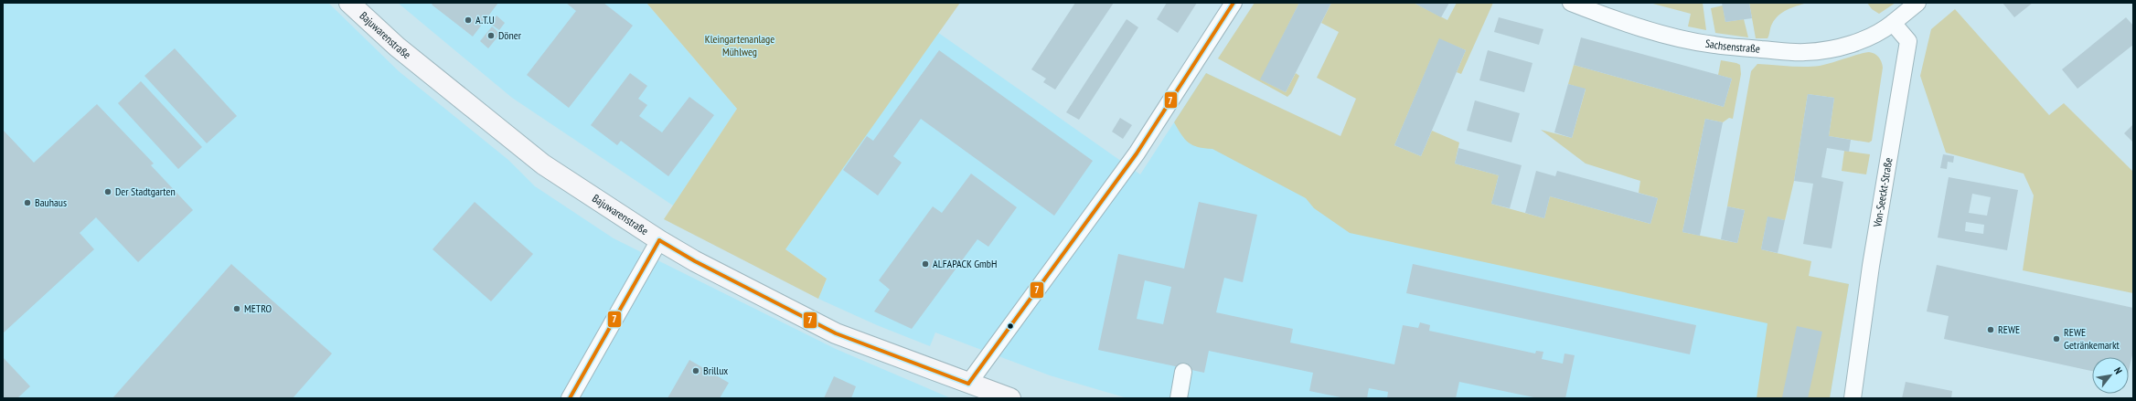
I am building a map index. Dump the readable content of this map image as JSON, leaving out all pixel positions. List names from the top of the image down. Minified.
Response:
{"streets":{"street":["Bajuwarenstraße","Sachsenstraße","Von-Seeckt-Straße"]},"crossings":[["Sachsenstraße","Von-Seeckt-Straße"]],"parks":["Kleingartenanlage Mühlweg"],"places":["A.T.U","Döner","Der Stadtgarten","Bauhaus","ALFAPACK GmbH","METRO","REWE","REWE Getränkemarkt","Brillux"],"lines":["transit line 7"],"north":"top right"}
